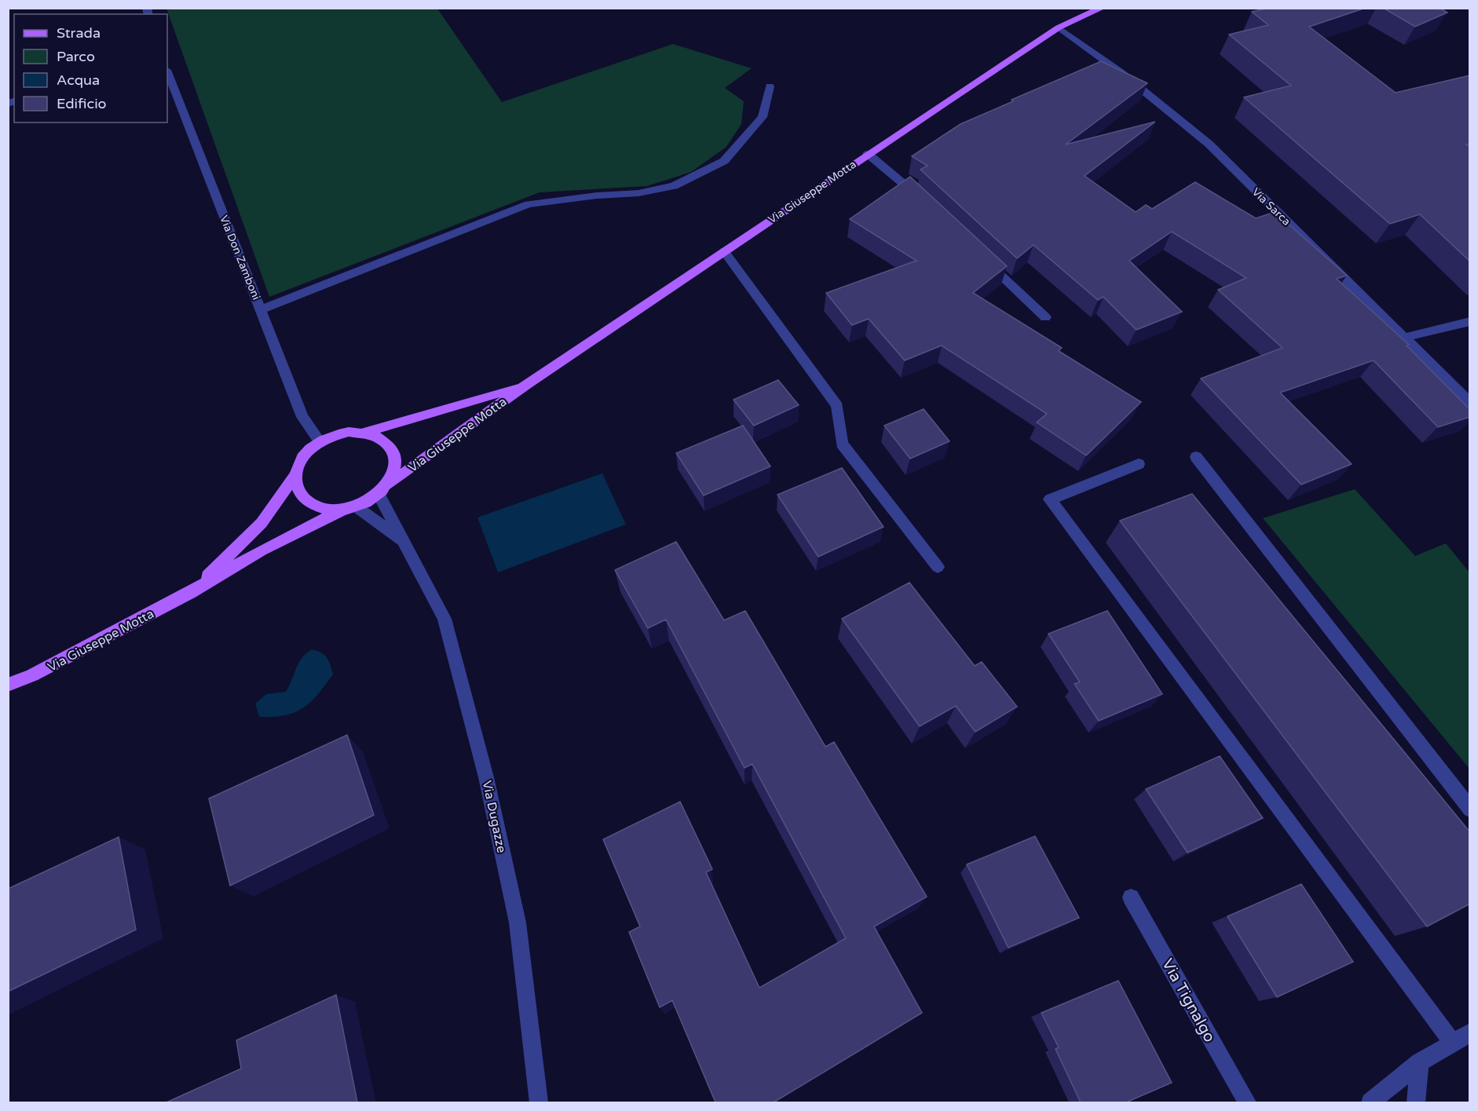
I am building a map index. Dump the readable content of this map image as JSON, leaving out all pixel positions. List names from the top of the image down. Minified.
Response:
{"streets":{"main road":["Via Giuseppe Motta"],"street":["Via Sarca","Via Don Zamboni","Via Dugazze","Via Tignalgo"]},"crossings":[["Via Giuseppe Motta","Via Sarca"],["Via Giuseppe Motta","Via Don Zamboni"],["Via Giuseppe Motta","Via Dugazze"],["Via Don Zamboni","Via Dugazze"]],"legend":["Strada","Parco","Acqua","Edificio"]}
